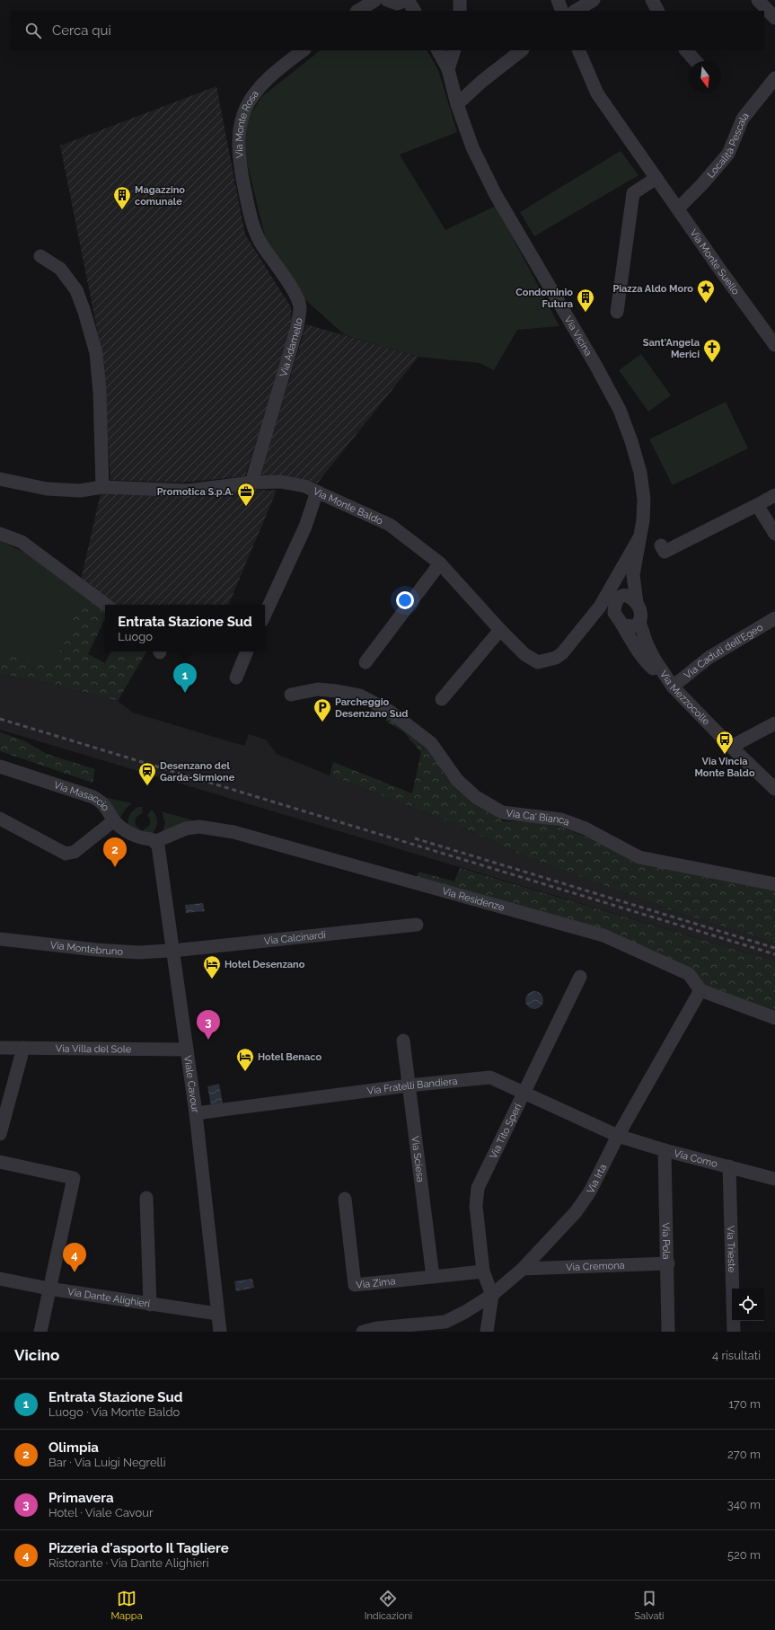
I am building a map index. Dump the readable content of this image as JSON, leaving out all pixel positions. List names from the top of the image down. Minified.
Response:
{"streets":{"street":["Via Monte Rosa","Località Pescala","Via Monte Suello","Via Vicina","Via Adamello","Via Monte Baldo","Via Caduti dell'Egeo","Via Mezzocolle","Via Masaccio","Via Ca' Bianca","Via Residenze","Via Calcinardi","Via Montebruno","Via Villa del Sole","Viale Cavour","Via Fratelli Bandiera","Via Tito Speri","Via Como","Via Sciesa","Via Irta","Via Pola","Via Trieste","Via Cremona","Via Zima","Via Dante Alighieri"]},"crossings":[["Via Monte Rosa","Via Adamello"],["Località Pescala","Via Monte Suello"],["Via Vicina","Via Mezzocolle"],["Via Caduti dell'Egeo","Via Mezzocolle"],["Via Masaccio","Via Residenze"],["Via Masaccio","Viale Cavour"],["Via Residenze","Viale Cavour"],["Via Residenze","Via Irta"],["Via Calcinardi","Via Montebruno"],["Via Calcinardi","Viale Cavour"],["Via Montebruno","Viale Cavour"],["Via Villa del Sole","Viale Cavour"],["Viale Cavour","Via Fratelli Bandiera"],["Viale Cavour","Via Dante Alighieri"],["Via Fratelli Bandiera","Via Tito Speri"],["Via Fratelli Bandiera","Via Como"],["Via Fratelli Bandiera","Via Sciesa"],["Via Fratelli Bandiera","Via Irta"],["Via Tito Speri","Via Irta"],["Via Tito Speri","Via Zima"],["Via Como","Via Irta"],["Via Como","Via Pola"],["Via Como","Via Trieste"],["Via Sciesa","Via Zima"],["Via Irta","Via Cremona"],["Via Pola","Via Cremona"]],"places":{"building":["Magazzino comunale","Condominio Futura"],"place":["Piazza Aldo Moro"],"church":["Sant'Angela Merici"],"office":["Promotica S.p.A."],"parking":["Parcheggio Desenzano Sud"],"bus stop":["Via Vincia Monte Baldo"],"station":["Desenzano del Garda-Sirmione"],"hotel":["Hotel Desenzano","Hotel Benaco"]},"north":"bottom","page":{"search":"Cerca qui","popup":["Entrata Stazione Sud","Luogo"],"pins":["1","2","3","4"],"heading":["Vicino","4 risultati"],"list":[{"mark":"1","name":"Entrata Stazione Sud","note":"Luogo · Via Monte Baldo","value":"170 m"},{"mark":"2","name":"Olimpia","note":"Bar · Via Luigi Negrelli","value":"270 m"},{"mark":"3","name":"Primavera","note":"Hotel · Viale Cavour","value":"340 m"},{"mark":"4","name":"Pizzeria d'asporto Il Tagliere","note":"Ristorante · Via Dante Alighieri","value":"520 m"}],"nav":["Mappa","Indicazioni","Salvati"]}}
